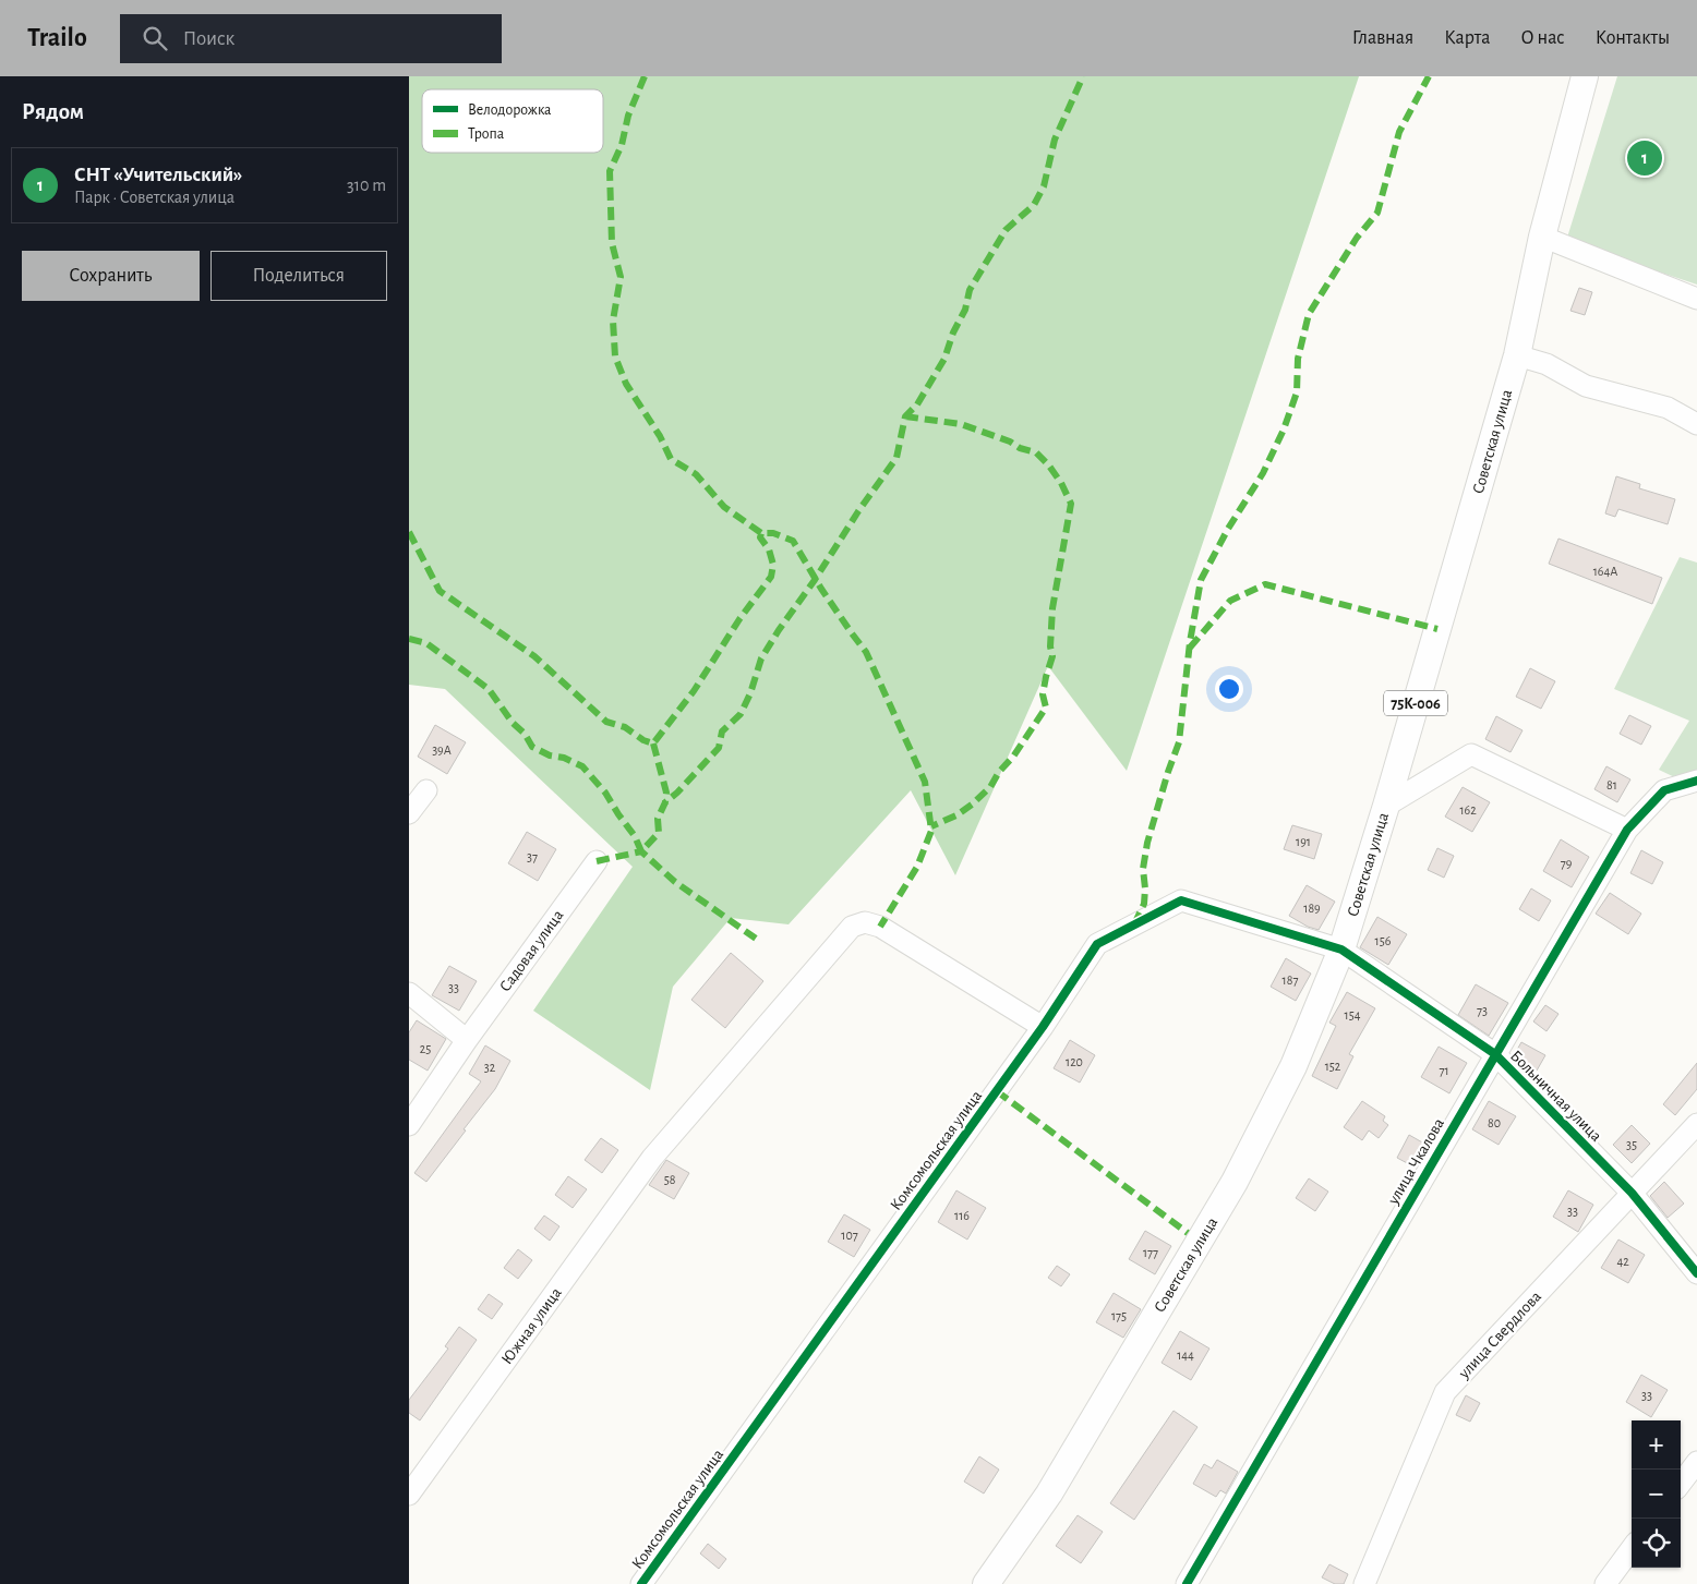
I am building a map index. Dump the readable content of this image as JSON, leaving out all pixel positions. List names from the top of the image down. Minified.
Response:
{"streets":{"main road":["Советская улица","75К-006"],"street":["Садовая улица","Больничная улица","Комсомольская улица","улица Чкалова","Южная улица","улица Свердлова"]},"crossings":[["Советская улица","Больничная улица"],["Советская улица","Комсомольская улица"],["Больничная улица","Комсомольская улица"],["Больничная улица","улица Чкалова"],["Больничная улица","улица Свердлова"],["Комсомольская улица","Южная улица"]],"house_numbers":["164А","39А","81","162","191","37","79","189","156","187","33","73","154","25","120","152","32","71","80","35","58","33","116","107","177","42","175","144","33"],"legend":["Велодорожка","Тропа"],"page":{"header":"Trailo","search":"Поиск","nav":["Главная","Карта","О нас","Контакты"],"heading":"Рядом","pins":"1","list":[{"mark":"1","name":"СНТ «Учительский»","note":"Парк · Советская улица","value":"310 m"}],"buttons":["Сохранить","Поделиться"],"map_buttons":["+","−"]}}
